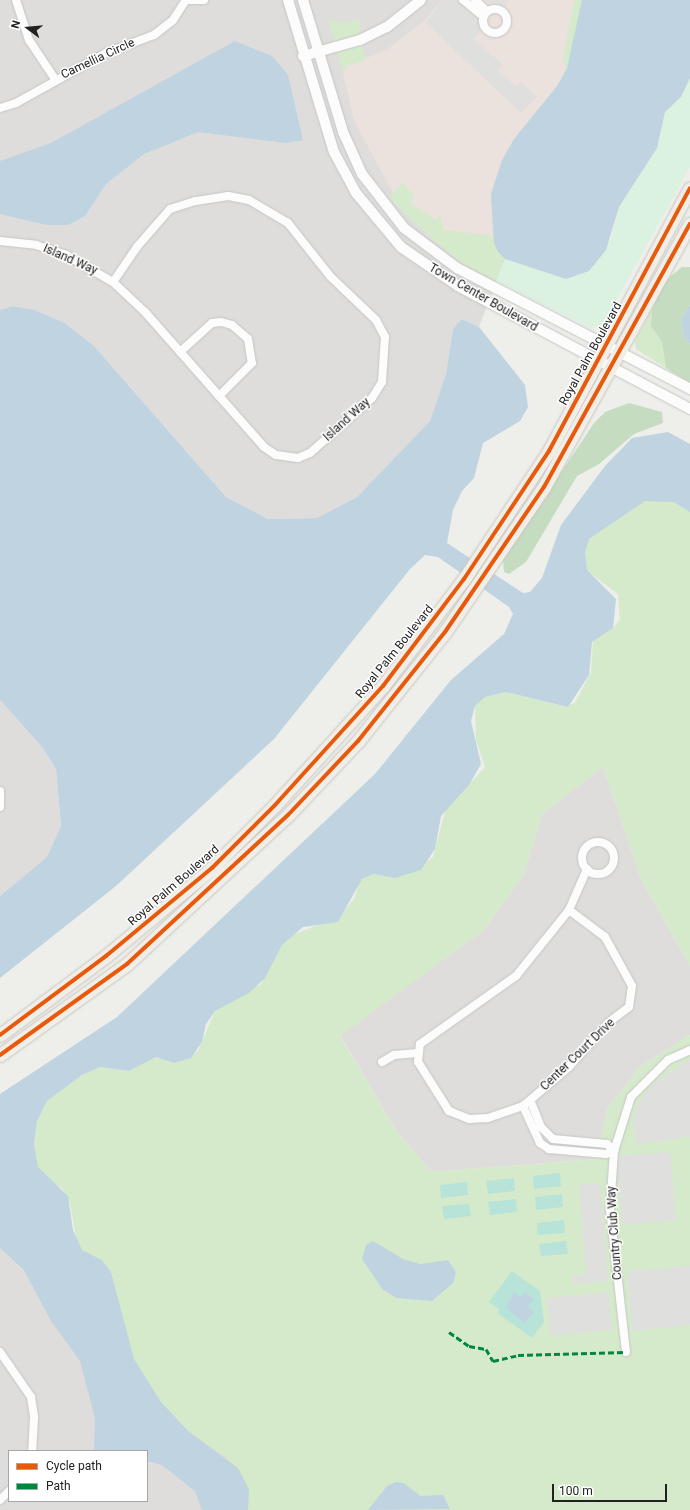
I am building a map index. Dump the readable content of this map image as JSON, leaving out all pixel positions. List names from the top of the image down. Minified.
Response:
{"streets":{"main road":["Royal Palm Boulevard"],"street":["Camellia Circle","Island Way","Town Center Boulevard","Center Court Drive","Country Club Way"]},"crossings":[["Town Center Boulevard","Royal Palm Boulevard"]],"legend":["Cycle path","Path"],"scale_bar":"100 m","north":"left"}
